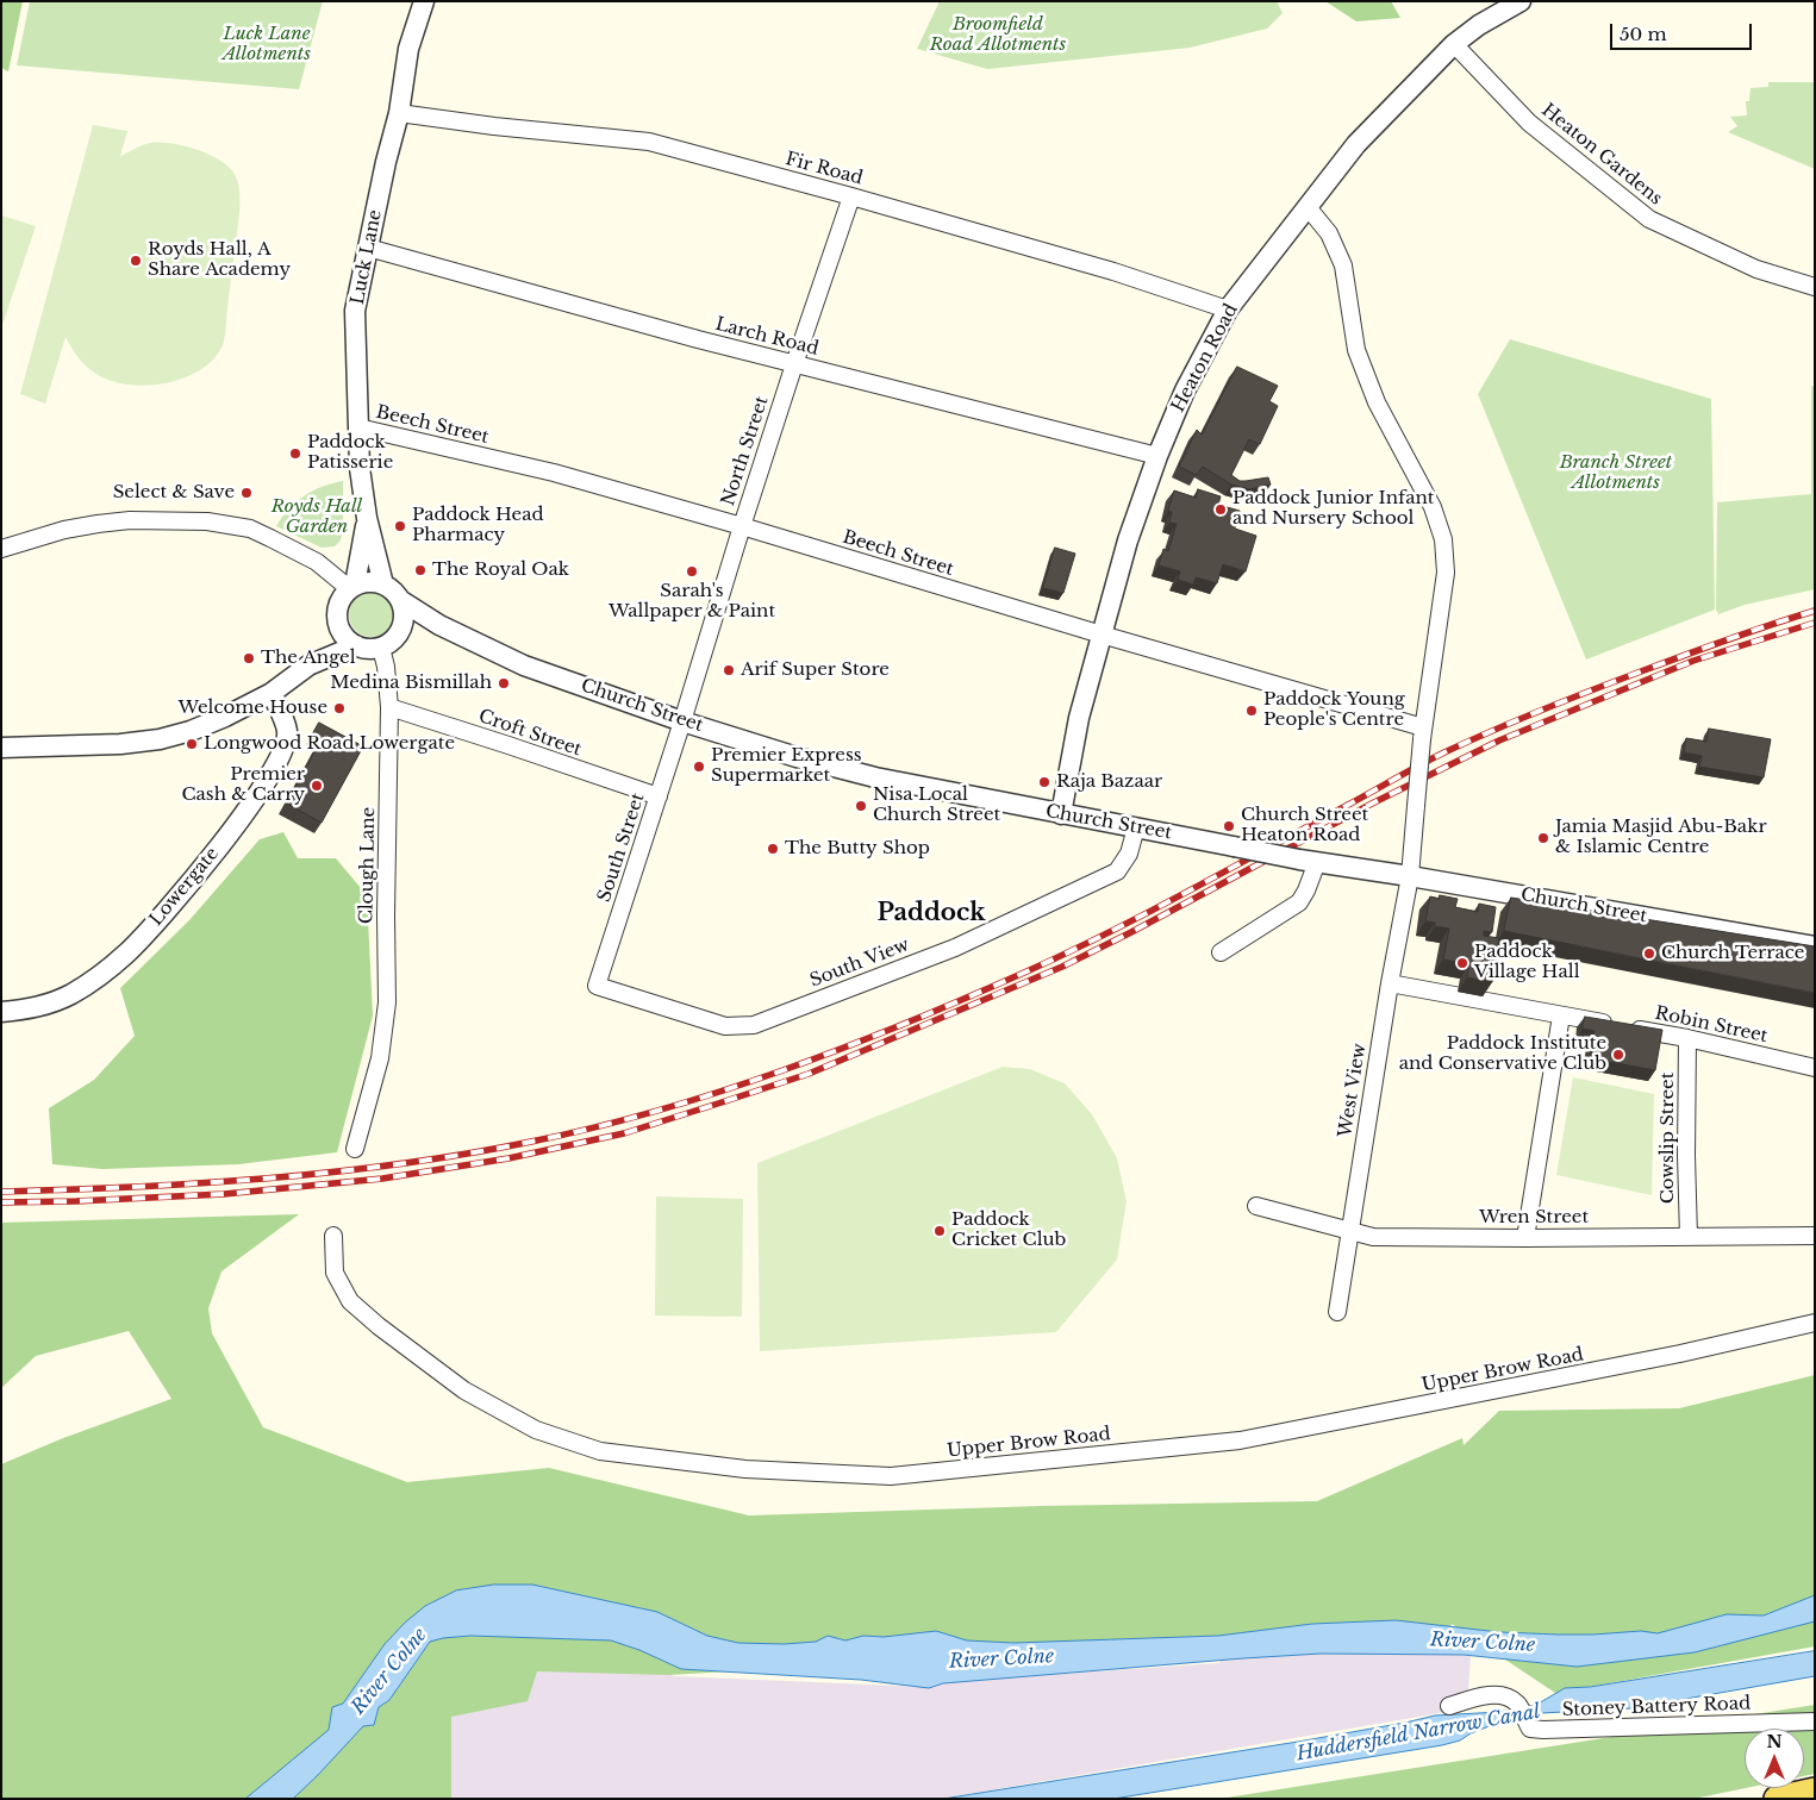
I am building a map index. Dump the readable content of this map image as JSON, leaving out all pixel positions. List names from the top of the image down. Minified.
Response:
{"streets":{"street":["Heaton Gardens","Fir Road","Luck Lane","Larch Road","Heaton Road","Beech Street","North Street","Church Street","Croft Street","South Street","Clough Lane","Lowergate","South View","Robin Street","West View","Cowslip Street","Wren Street","Upper Brow Road","Stoney Battery Road"]},"crossings":[["Heaton Gardens","Heaton Road"],["Fir Road","Luck Lane"],["Fir Road","Heaton Road"],["Fir Road","North Street"],["Luck Lane","Larch Road"],["Luck Lane","Beech Street"],["Luck Lane","Church Street"],["Luck Lane","Clough Lane"],["Larch Road","Heaton Road"],["Larch Road","North Street"],["Heaton Road","Beech Street"],["Heaton Road","Church Street"],["Heaton Road","West View"],["Beech Street","North Street"],["Beech Street","West View"],["North Street","Church Street"],["North Street","South Street"],["Church Street","South Street"],["Church Street","Clough Lane"],["Church Street","South View"],["Church Street","West View"],["Croft Street","South Street"],["Croft Street","Clough Lane"],["South Street","South View"],["Robin Street","West View"],["Robin Street","Cowslip Street"],["West View","Wren Street"],["Cowslip Street","Wren Street"]],"districts":["Paddock"],"water":["River Colne","Huddersfield Narrow Canal"],"parks":["Broomfield Road Allotments","Luck Lane Allotments","Branch Street Allotments","Royds Hall Garden"],"places":["Royds Hall, A Share Academy","Paddock Patisserie","Select & Save","Paddock Junior Infant and Nursery School","Paddock Head Pharmacy","The Royal Oak","Sarah's Wallpaper & Paint","The Angel","Arif Super Store","Medina Bismillah","Welcome House","Paddock Young People's Centre","Longwood Road Lowergate","Premier Express Supermarket","Raja Bazaar","Premier Cash & Carry","Nisa Local Church Street","Church Street Heaton Road","Jamia Masjid Abu-Bakr & Islamic Centre","The Butty Shop","Church Terrace","Paddock Village Hall","Paddock Institute and Conservative Club","Paddock Cricket Club"],"scale_bar":"50 m","north":"top"}
